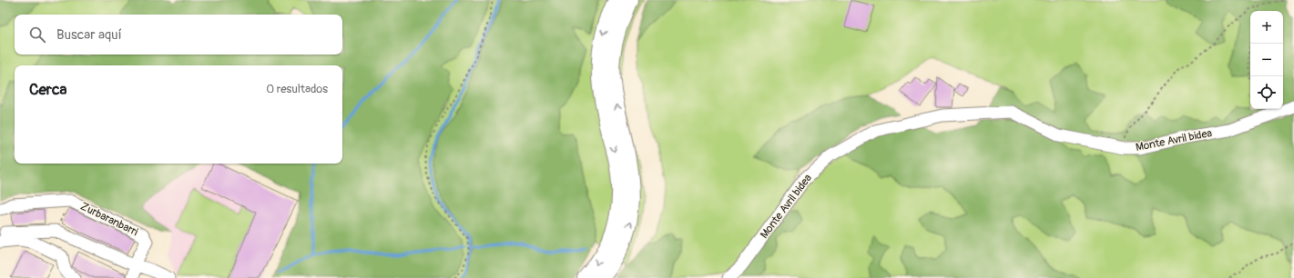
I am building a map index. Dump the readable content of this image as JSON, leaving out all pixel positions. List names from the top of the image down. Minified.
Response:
{"streets":{"street":["Monte Avril bidea","Zurbaranbarri"]},"page":{"map_buttons":["+","−"],"search":"Buscar aquí","heading":["Cerca","0 resultados"]}}
